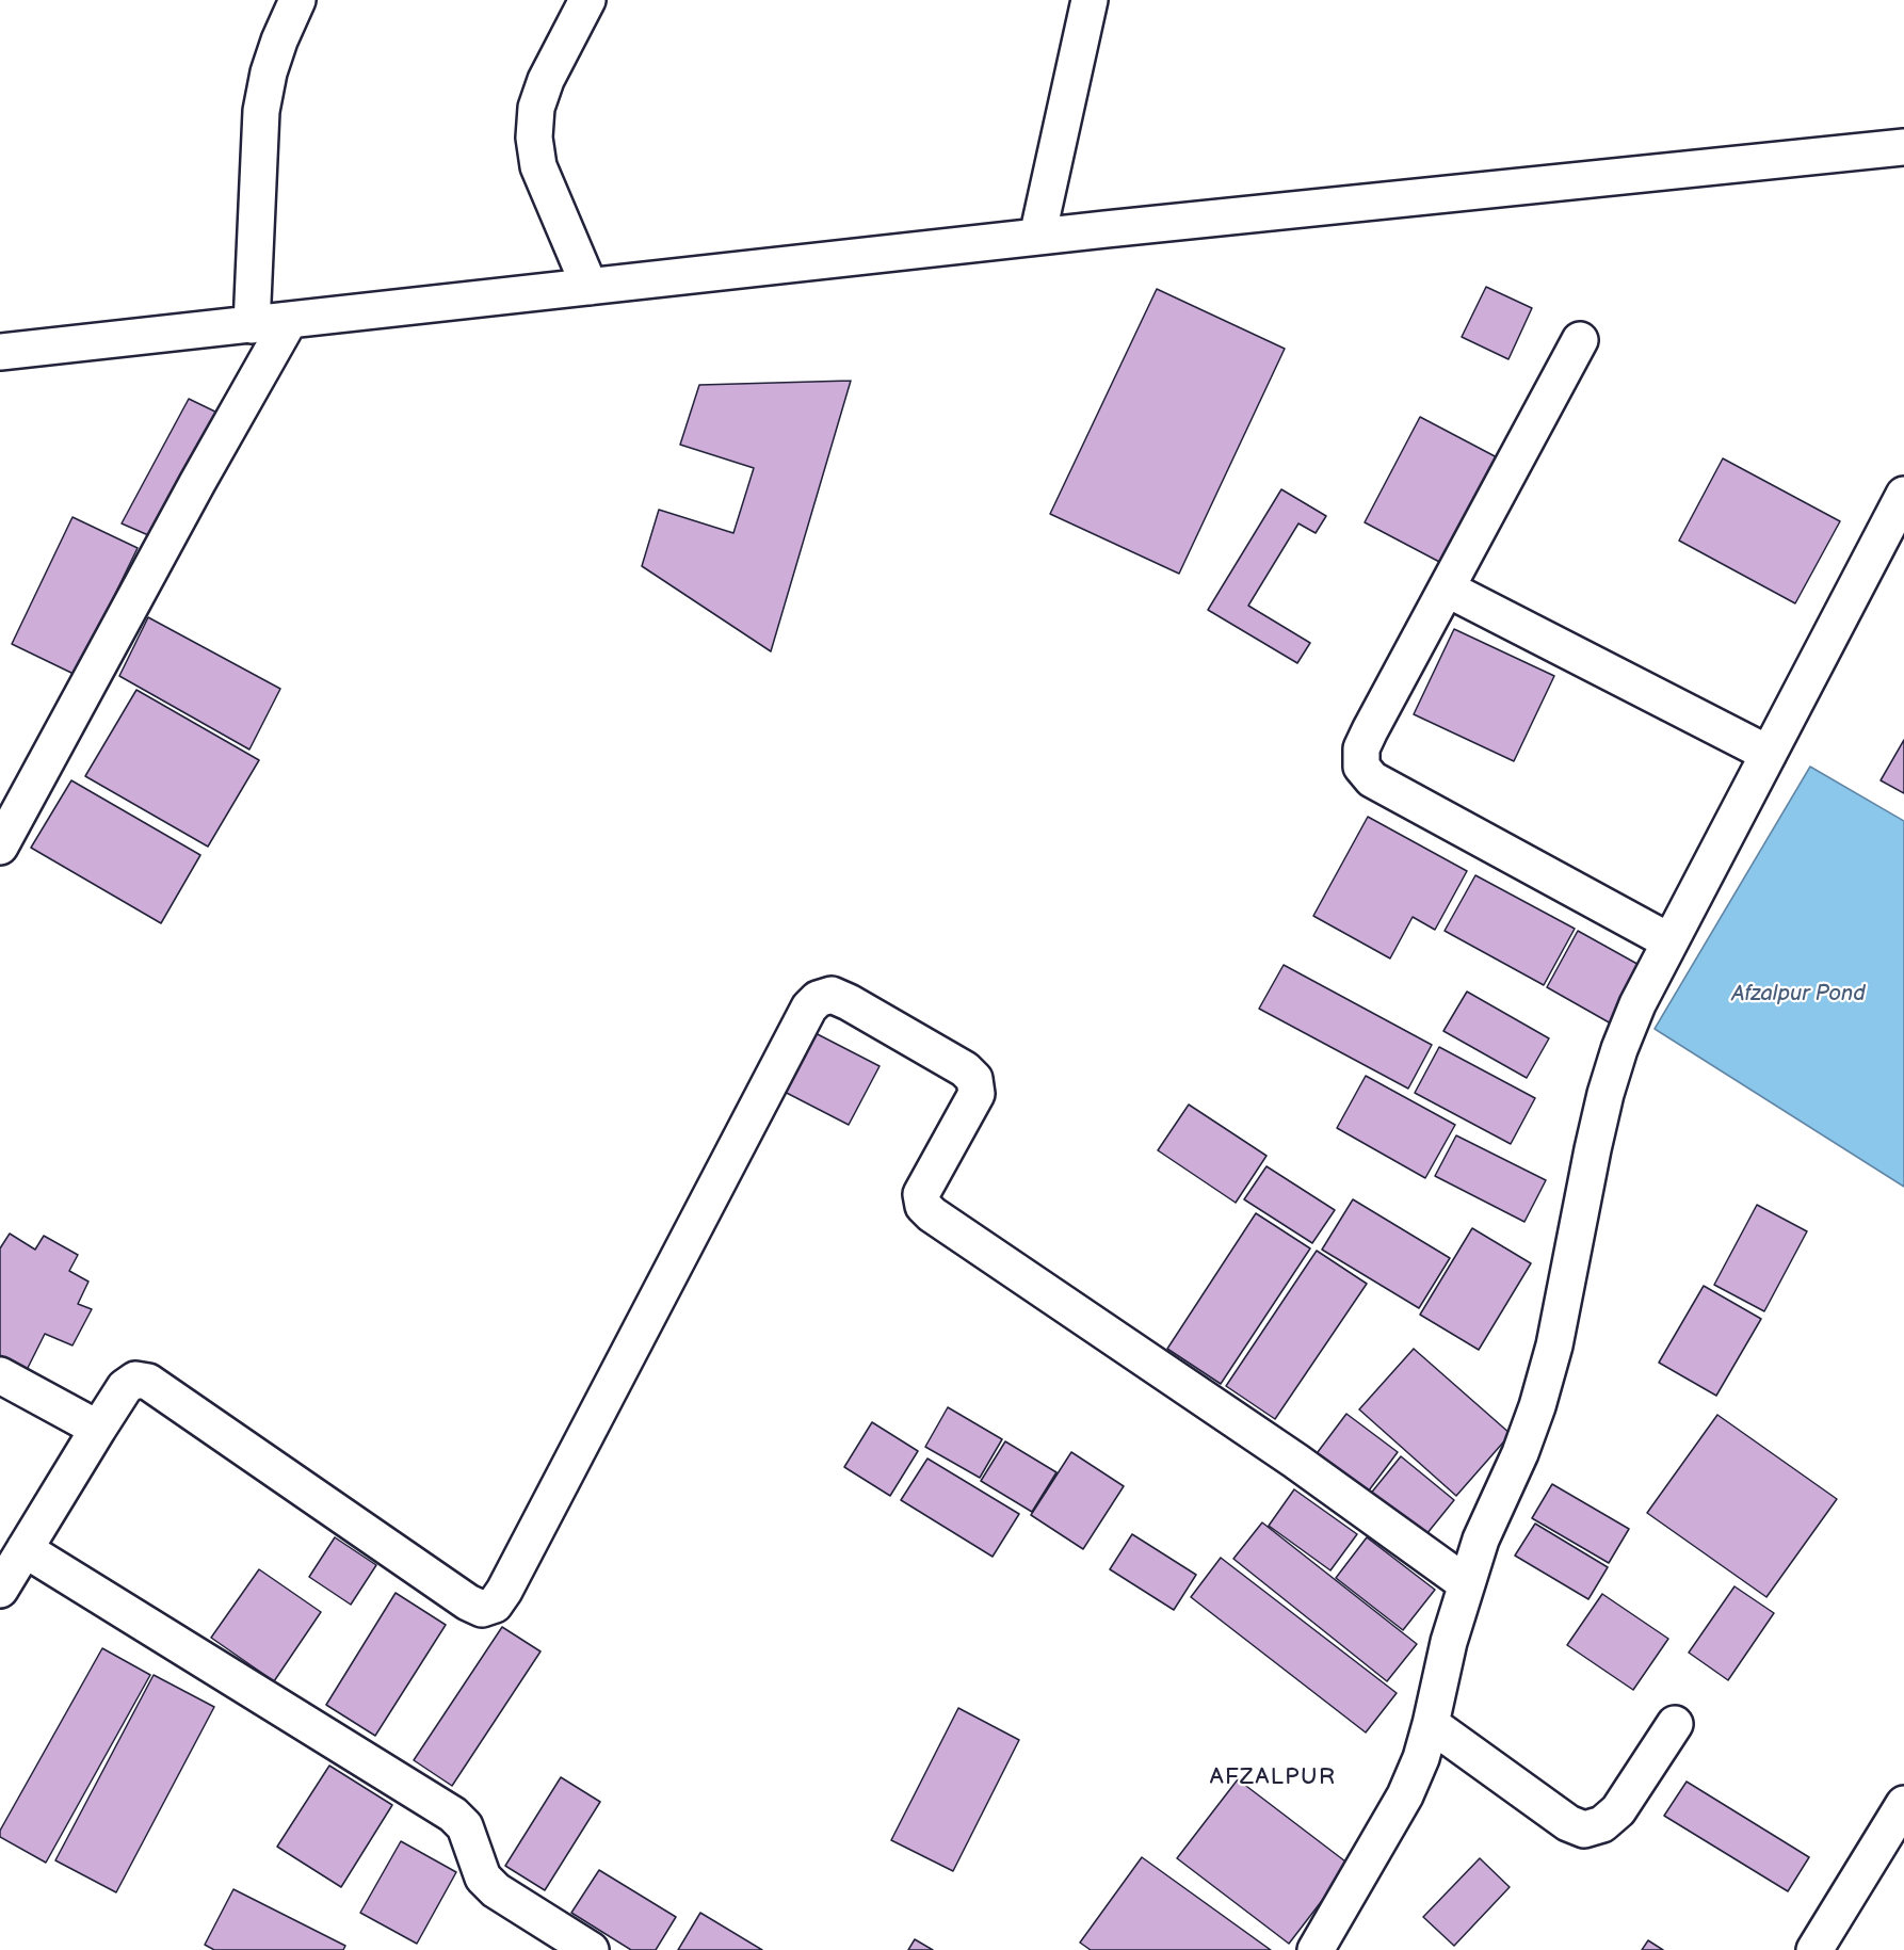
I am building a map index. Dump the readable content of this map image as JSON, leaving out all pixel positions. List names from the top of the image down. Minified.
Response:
{"districts":["AFZALPUR"],"water":["Afzalpur Pond"]}
